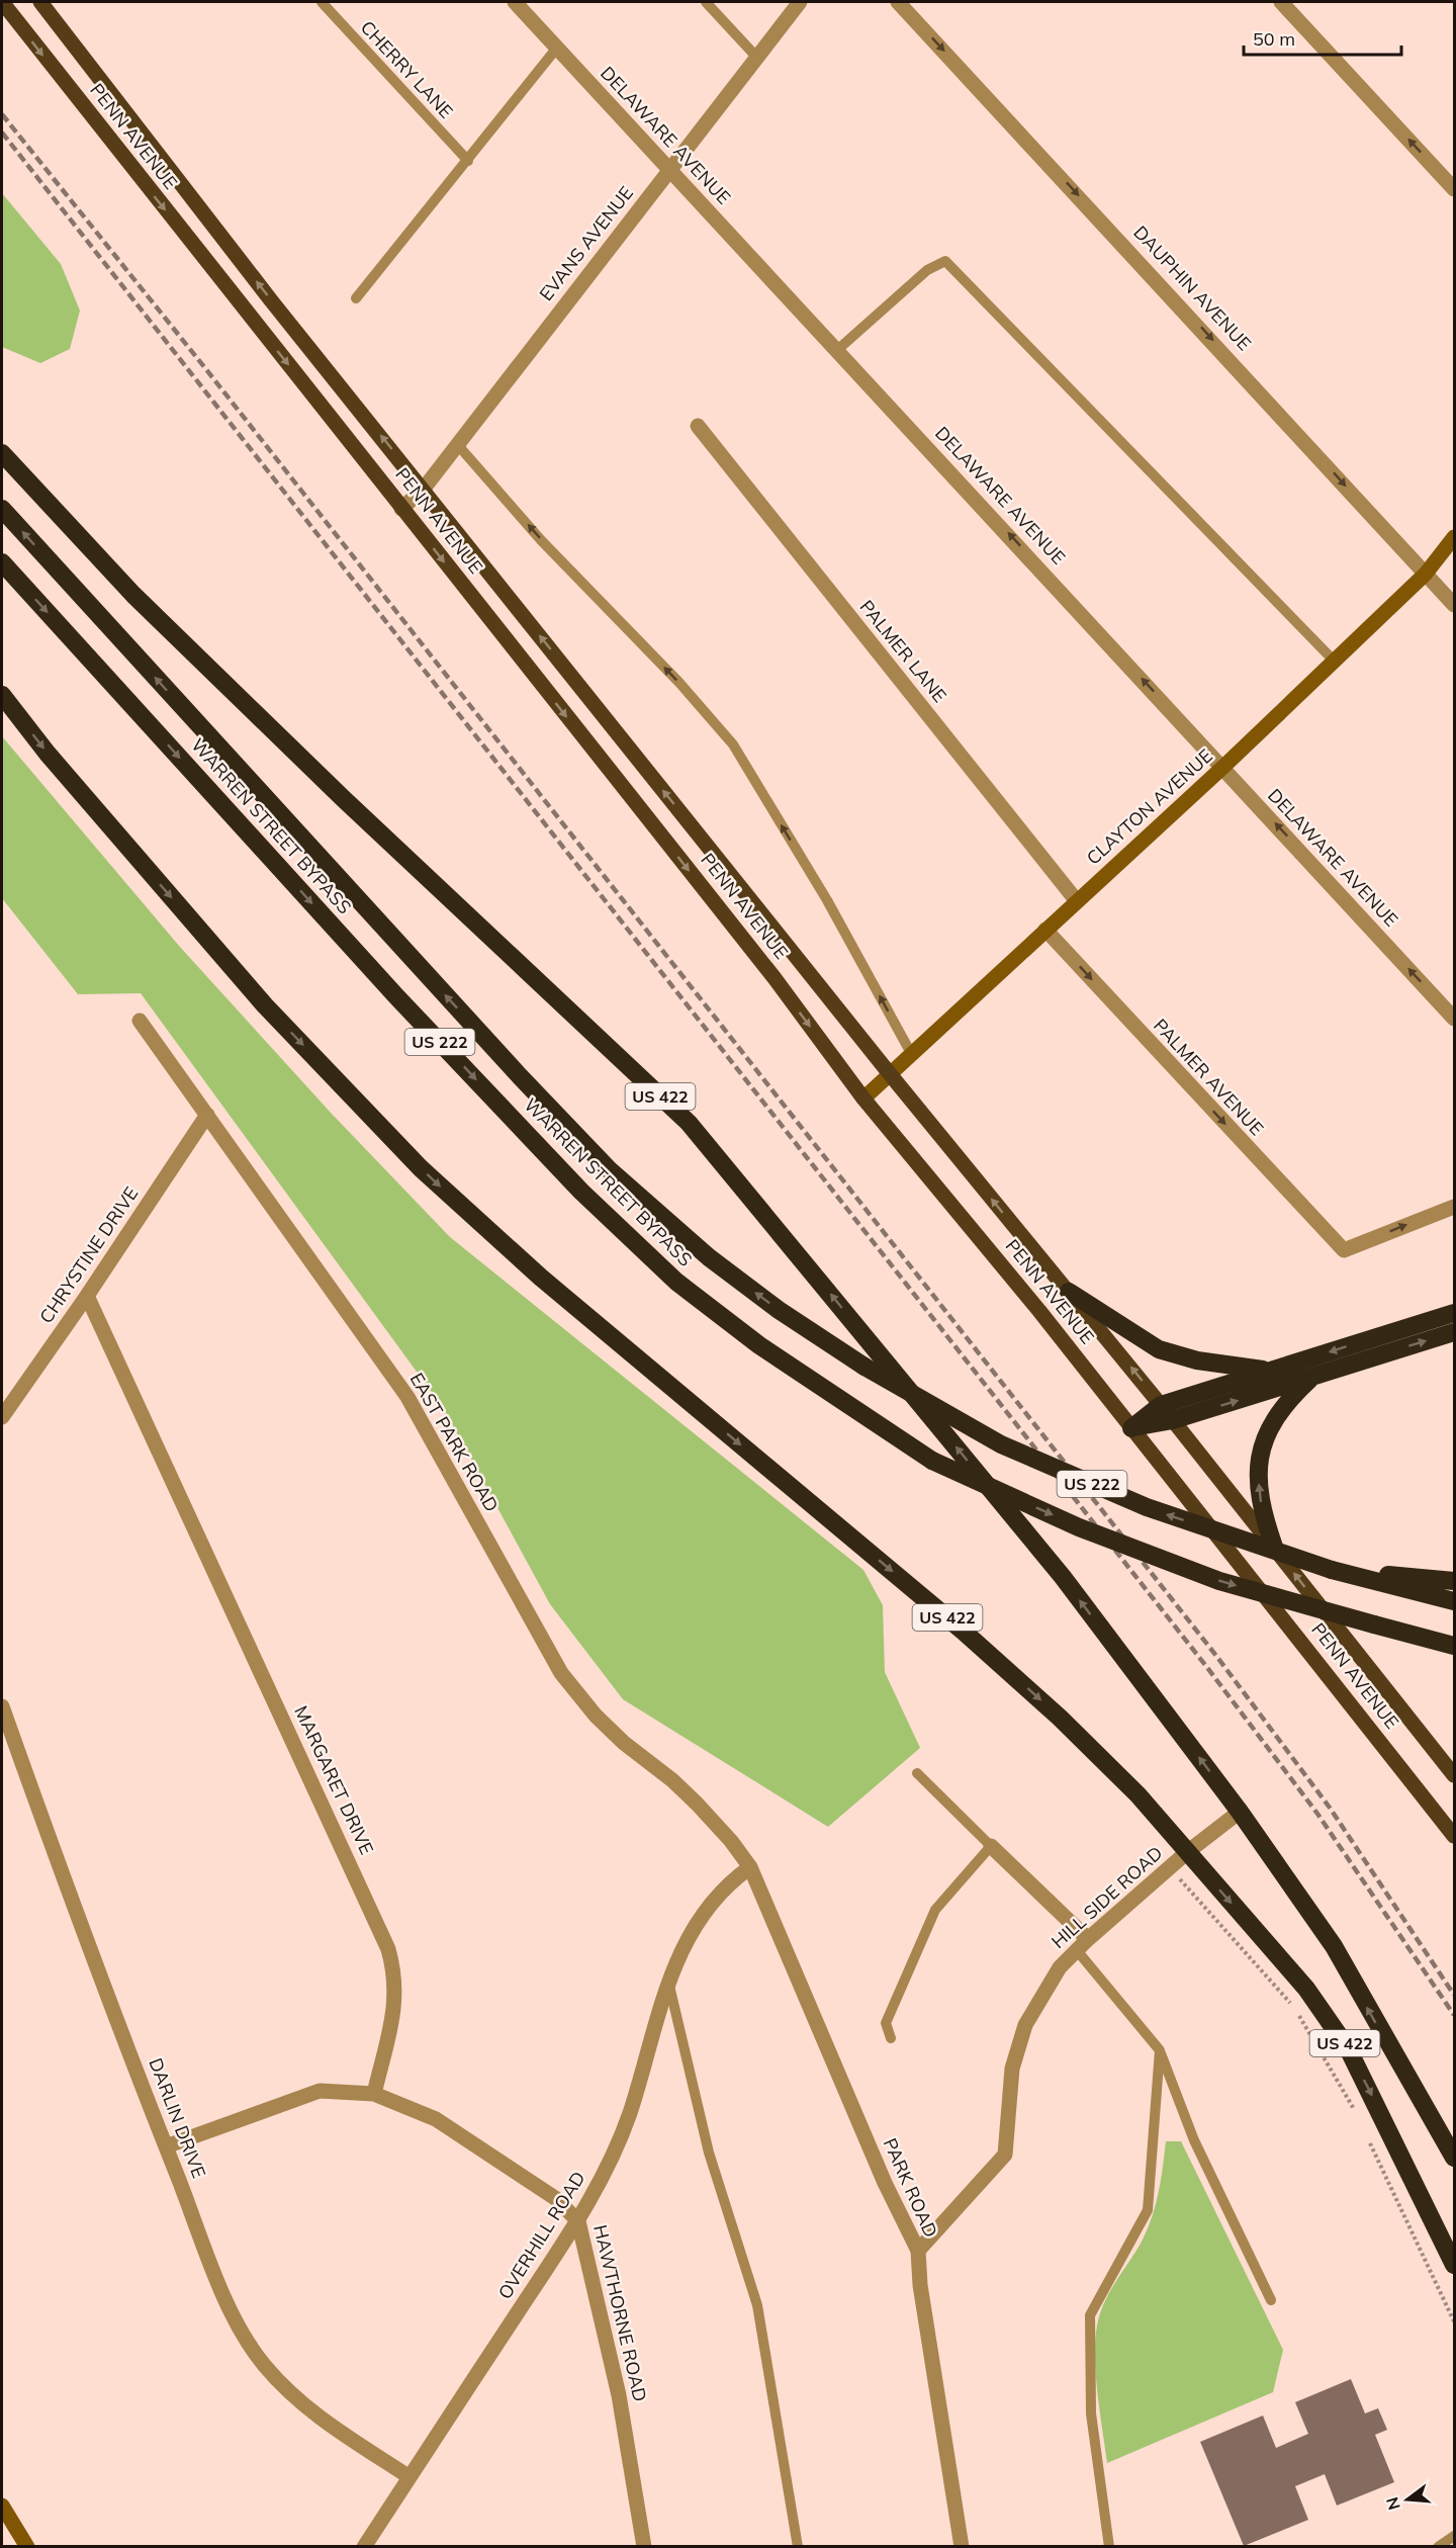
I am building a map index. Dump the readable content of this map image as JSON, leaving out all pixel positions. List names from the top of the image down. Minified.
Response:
{"streets":{"highway":["WARREN STREET BYPASS","US 222","US 422"],"main road":["PENN AVENUE"],"street":["DELAWARE AVENUE","EVANS AVENUE","DAUPHIN AVENUE","PALMER LANE","CLAYTON AVENUE","PALMER AVENUE","CHRYSTINE DRIVE","EAST PARK ROAD","MARGARET DRIVE","HILL SIDE ROAD","DARLIN DRIVE","PARK ROAD","OVERHILL ROAD","HAWTHORNE ROAD"],"lane":["CHERRY LANE"]},"crossings":[["DELAWARE AVENUE","EVANS AVENUE"],["DELAWARE AVENUE","CLAYTON AVENUE"],["PENN AVENUE","EVANS AVENUE"],["PENN AVENUE","CLAYTON AVENUE"],["DAUPHIN AVENUE","CLAYTON AVENUE"],["PALMER LANE","CLAYTON AVENUE"],["CLAYTON AVENUE","PALMER AVENUE"],["WARREN STREET BYPASS","US 222"],["US 422","HILL SIDE ROAD"],["CHRYSTINE DRIVE","EAST PARK ROAD"],["CHRYSTINE DRIVE","MARGARET DRIVE"],["EAST PARK ROAD","PARK ROAD"],["EAST PARK ROAD","OVERHILL ROAD"],["MARGARET DRIVE","HAWTHORNE ROAD"],["HILL SIDE ROAD","PARK ROAD"],["DARLIN DRIVE","OVERHILL ROAD"],["PARK ROAD","OVERHILL ROAD"],["OVERHILL ROAD","HAWTHORNE ROAD"]],"one_way":["DELAWARE AVENUE","DAUPHIN AVENUE","PALMER AVENUE"],"scale_bar":"50 m","north":"left"}
